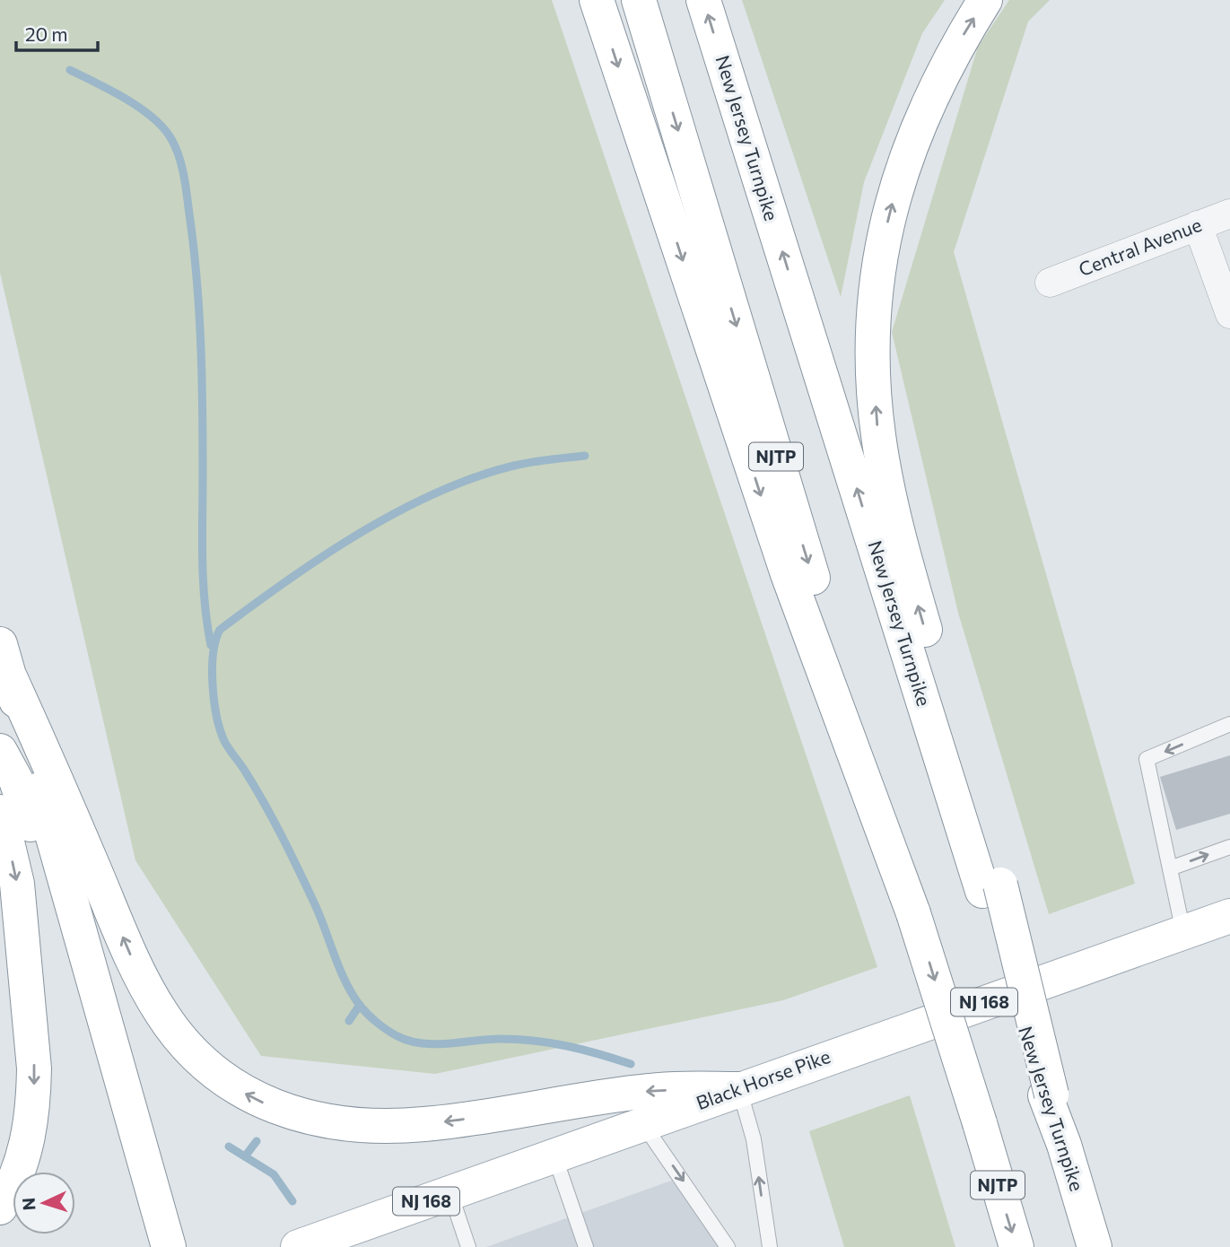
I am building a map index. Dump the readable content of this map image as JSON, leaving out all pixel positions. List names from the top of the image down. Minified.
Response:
{"streets":{"main road":["New Jersey Turnpike","NJTP","NJ 168","Black Horse Pike"],"street":["Central Avenue"]},"scale_bar":"20 m","north":"left"}
